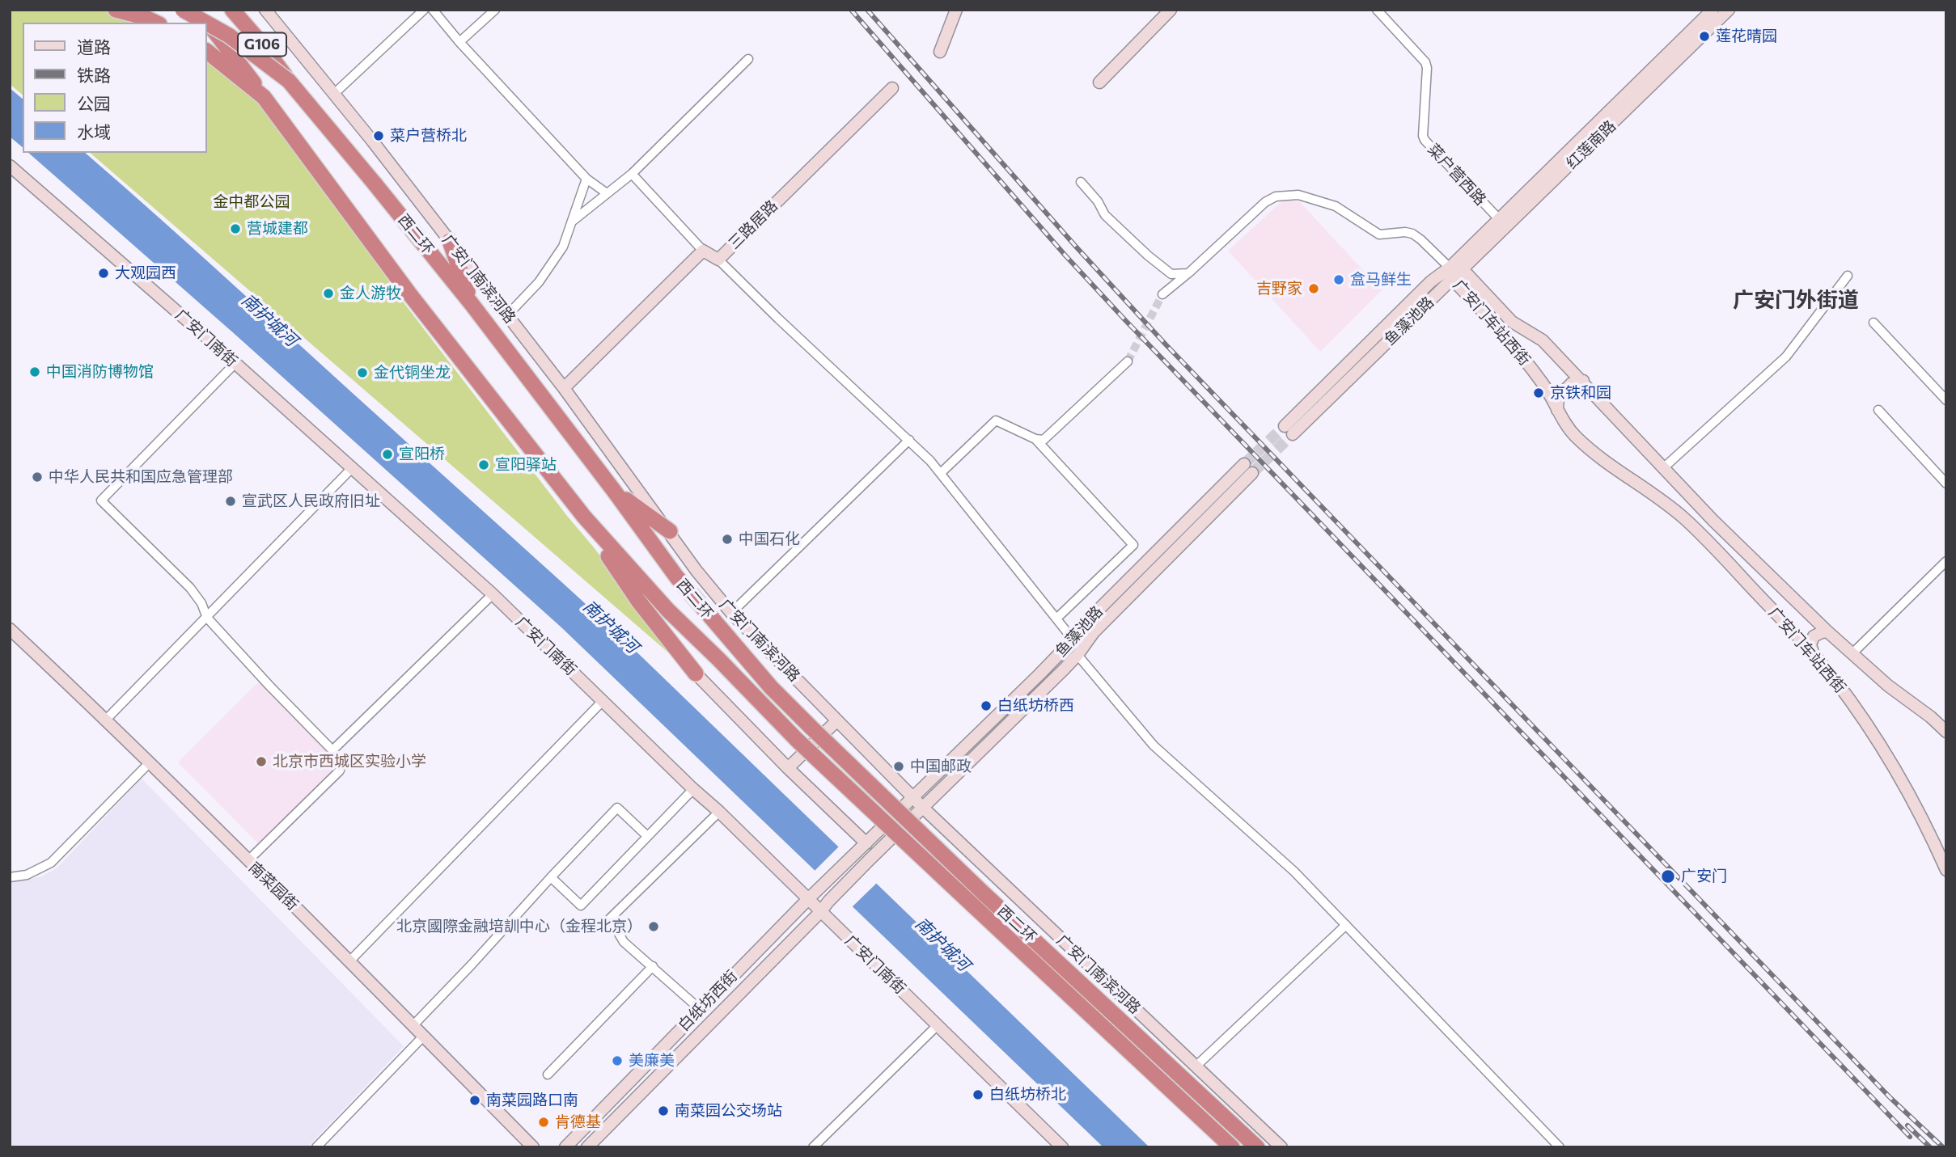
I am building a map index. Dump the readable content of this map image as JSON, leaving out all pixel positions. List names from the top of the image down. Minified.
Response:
{"streets":{"highway":["G106","西二环"],"street":["红莲南路","菜户营西路","三路居路","广安门南滨河路","鱼藻池路","广安门车站西街","广安门南街","南菜园街","白纸坊西街"]},"crossings":[["G106","西二环"],["红莲南路","菜户营西路"],["红莲南路","鱼藻池路"],["红莲南路","广安门车站西街"],["广安门南滨河路","鱼藻池路"],["广安门南滨河路","白纸坊西街"],["鱼藻池路","广安门车站西街"],["鱼藻池路","白纸坊西街"],["广安门南街","白纸坊西街"]],"districts":["广安门外街道"],"water":["南护城河"],"parks":["金中都公园"],"places":["莲花晴园","菜户营桥北","营城建都","大观园西","盒马鲜生","吉野家","金人游牧","中国消防博物馆","金代铜坐龙","京铁和园","宣阳桥","宣阳驿站","中华人民共和国应急管理部","宣武区人民政府旧址","中国石化","白纸坊桥西","北京市西城区实验小学","中国邮政","广安门","北京國際金融培訓中心（金程北京）","美廉美","白纸坊桥北","南菜园路口南","南菜园公交场站","肯德基"],"legend":["道路","铁路","公园","水域"]}
